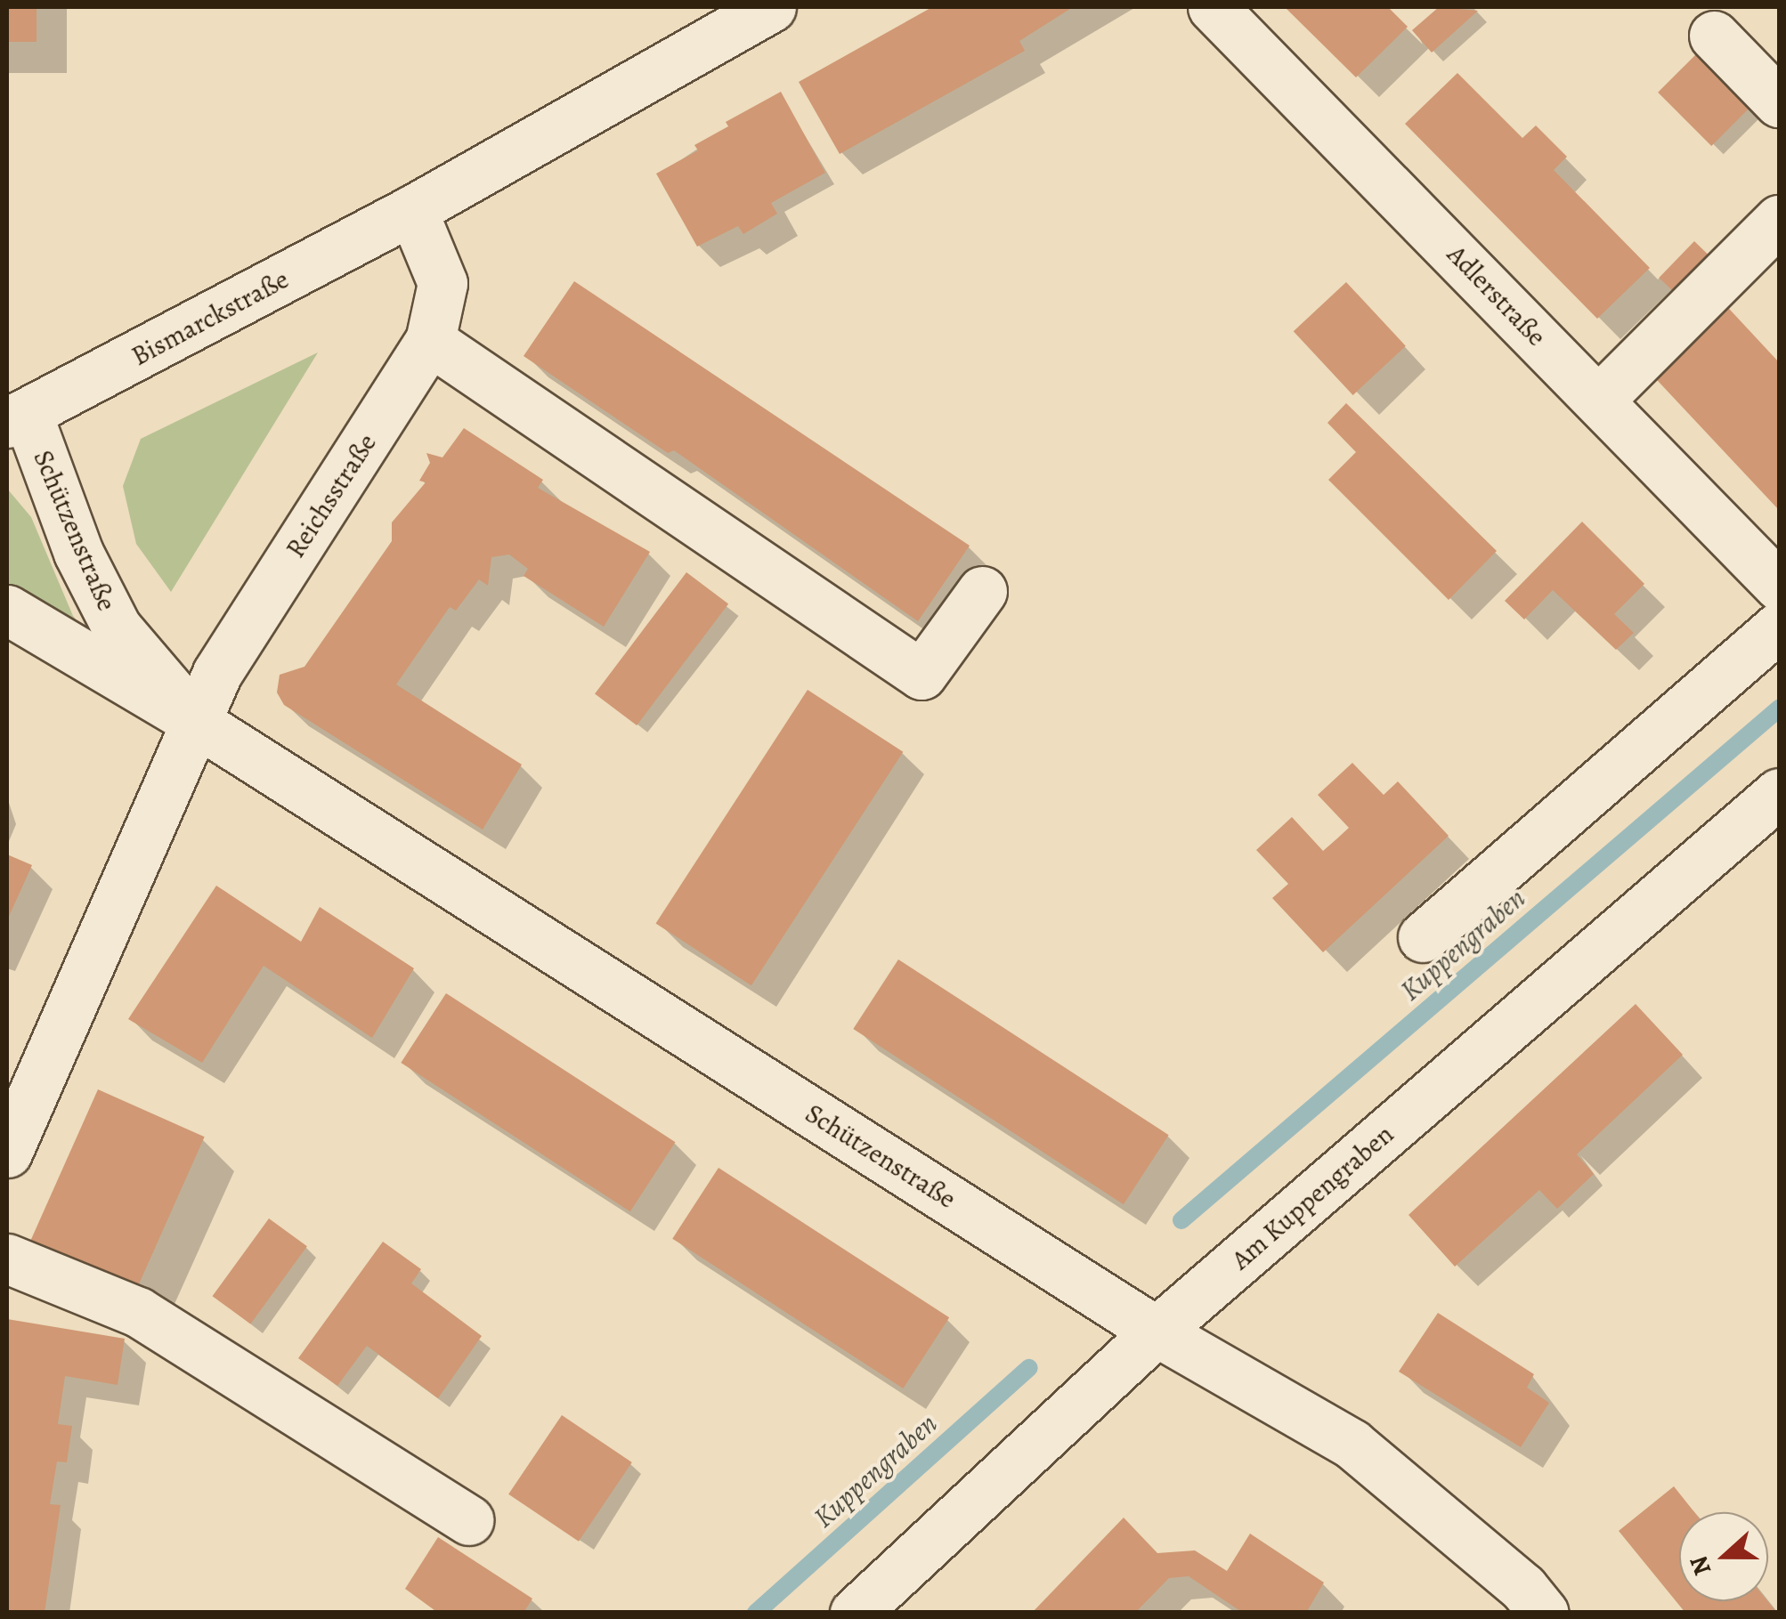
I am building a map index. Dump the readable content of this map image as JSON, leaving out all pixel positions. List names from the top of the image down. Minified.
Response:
{"streets":{"street":["Adlerstraße","Bismarckstraße","Reichsstraße","Schützenstraße","Am Kuppengraben"]},"crossings":[["Bismarckstraße","Reichsstraße"],["Bismarckstraße","Schützenstraße"],["Reichsstraße","Schützenstraße"],["Schützenstraße","Am Kuppengraben"]],"water":["Kuppengraben"],"north":"left"}
